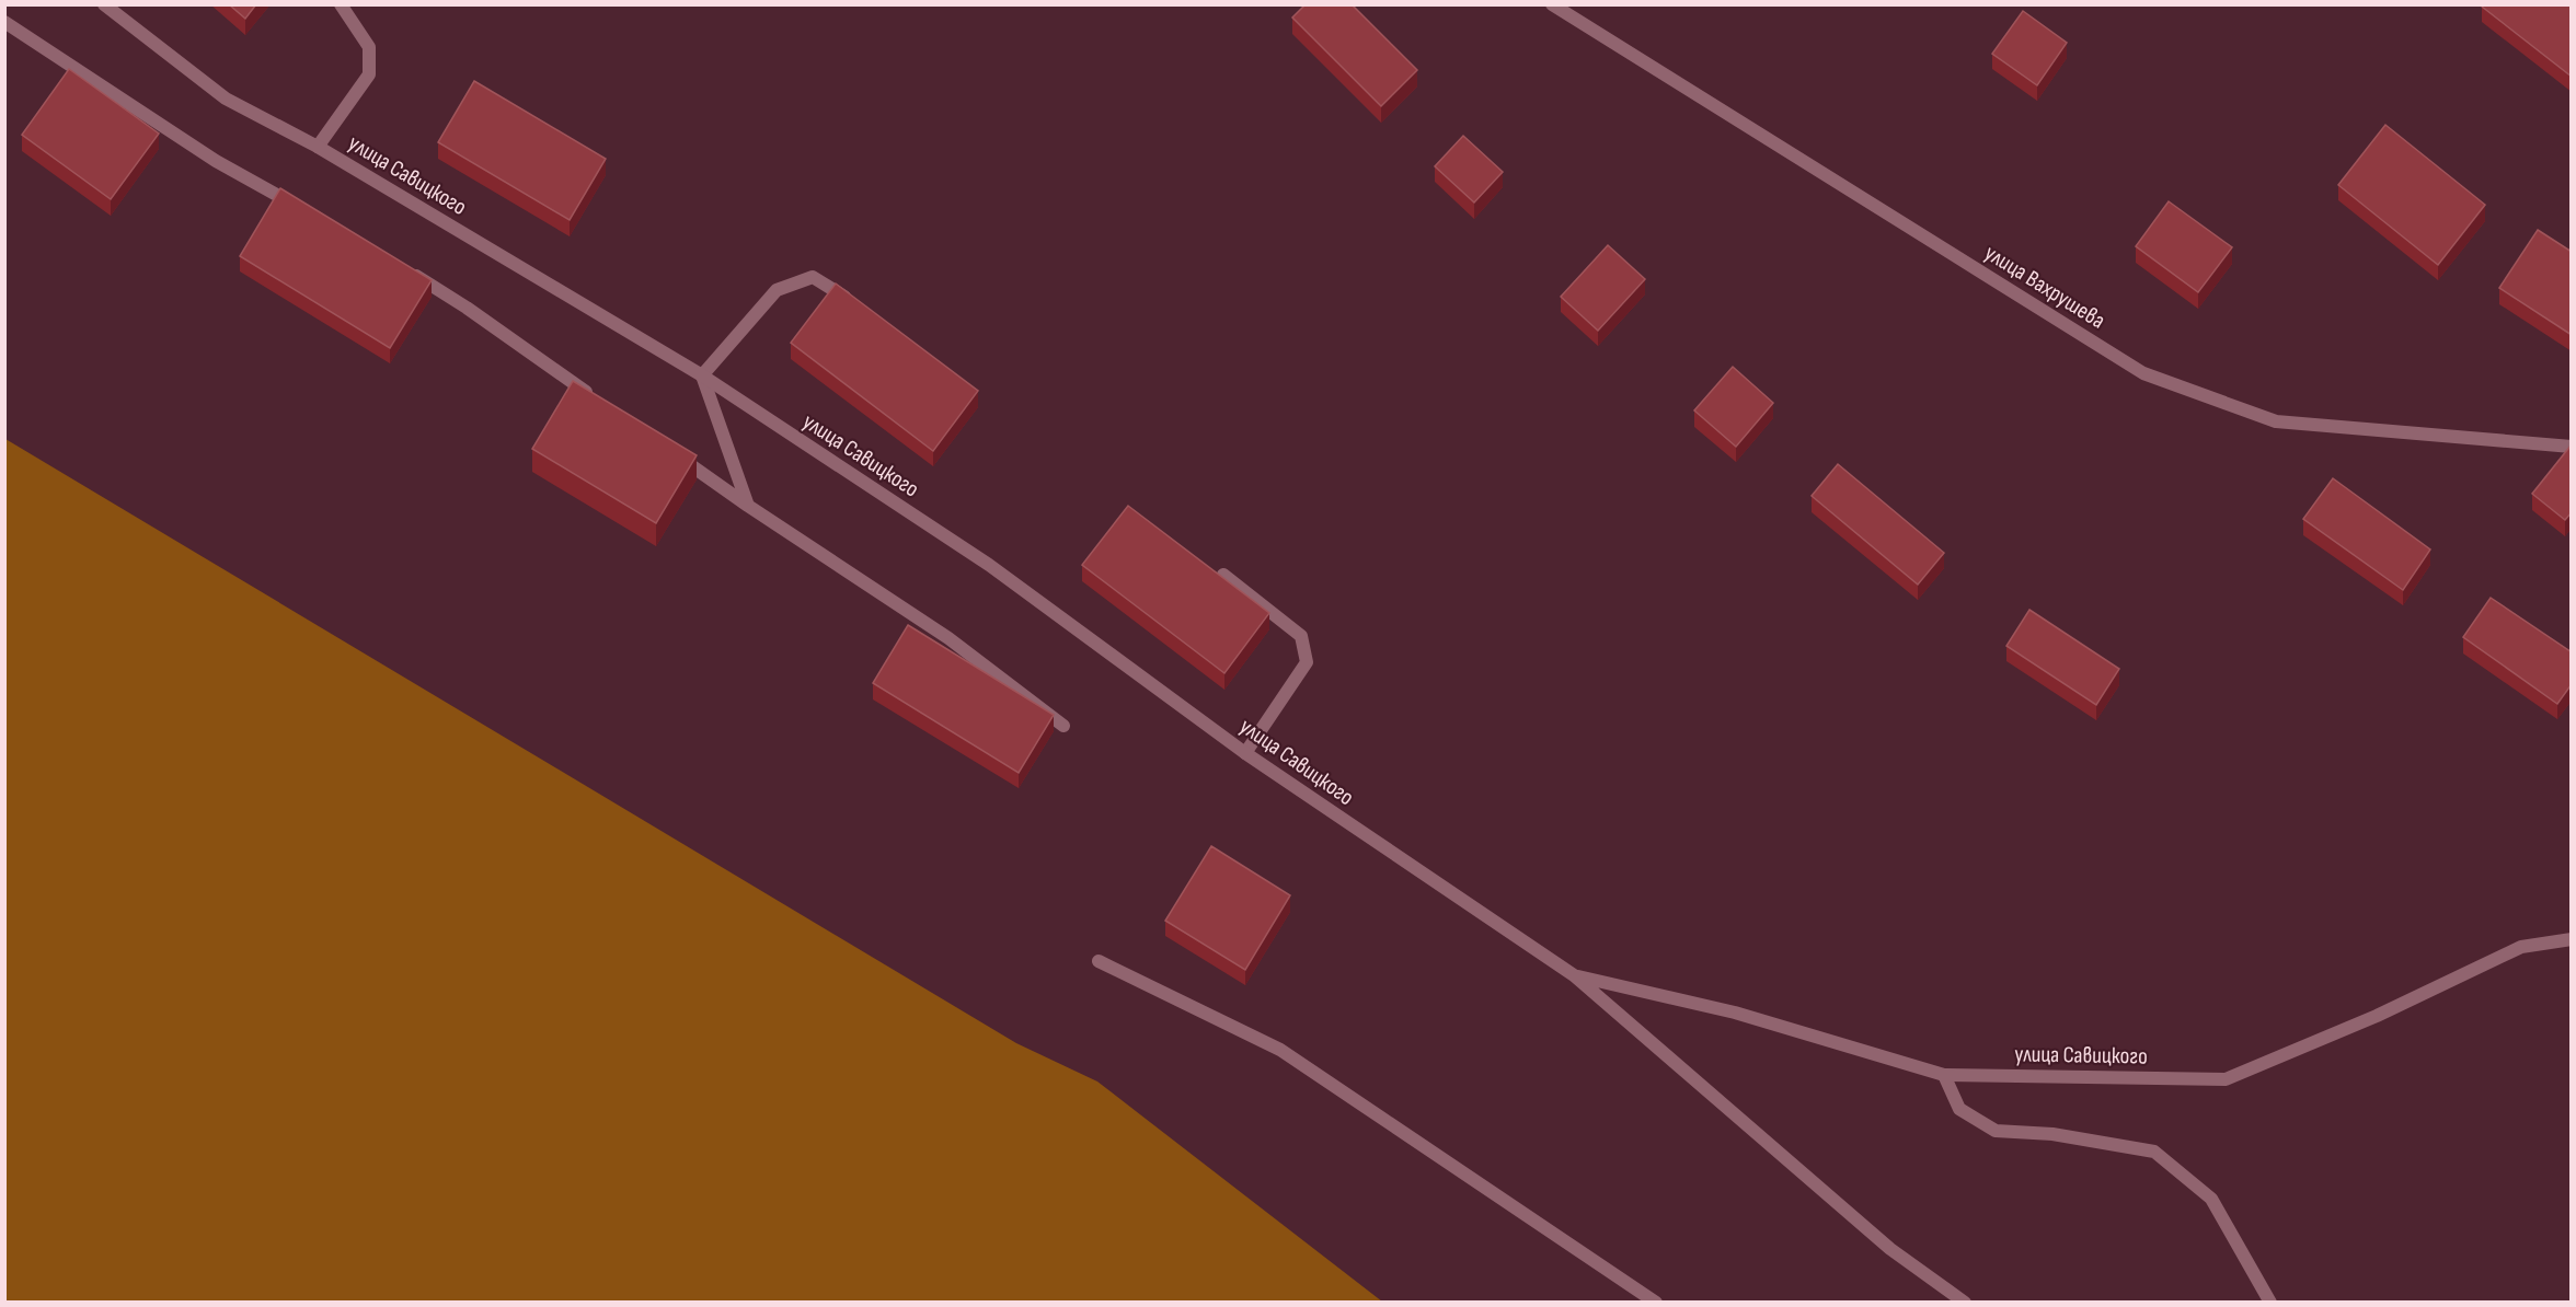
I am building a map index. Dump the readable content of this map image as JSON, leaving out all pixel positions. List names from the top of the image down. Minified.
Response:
{"streets":{"street":["улица Савицкого","улица Вахрушева"]}}
